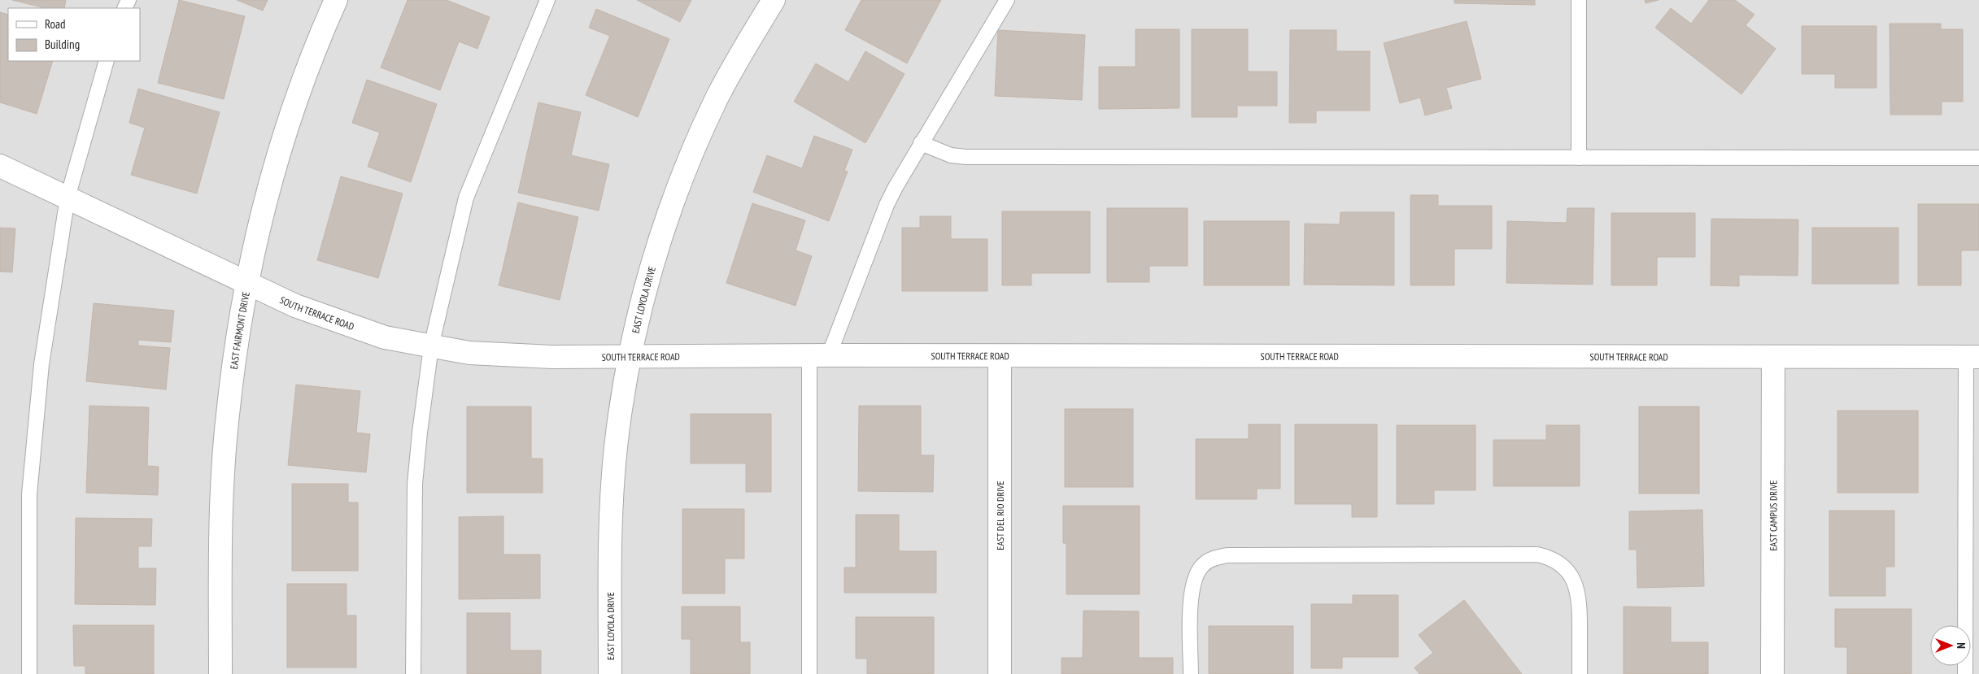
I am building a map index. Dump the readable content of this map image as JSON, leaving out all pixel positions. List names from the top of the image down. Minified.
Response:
{"streets":{"street":["EAST LOYOLA DRIVE","SOUTH TERRACE ROAD","EAST FAIRMONT DRIVE","EAST DEL RIO DRIVE","EAST CAMPUS DRIVE"]},"crossings":[["EAST LOYOLA DRIVE","SOUTH TERRACE ROAD"],["SOUTH TERRACE ROAD","EAST FAIRMONT DRIVE"],["SOUTH TERRACE ROAD","EAST DEL RIO DRIVE"],["SOUTH TERRACE ROAD","EAST CAMPUS DRIVE"]],"legend":["Road","Building"],"north":"right"}
